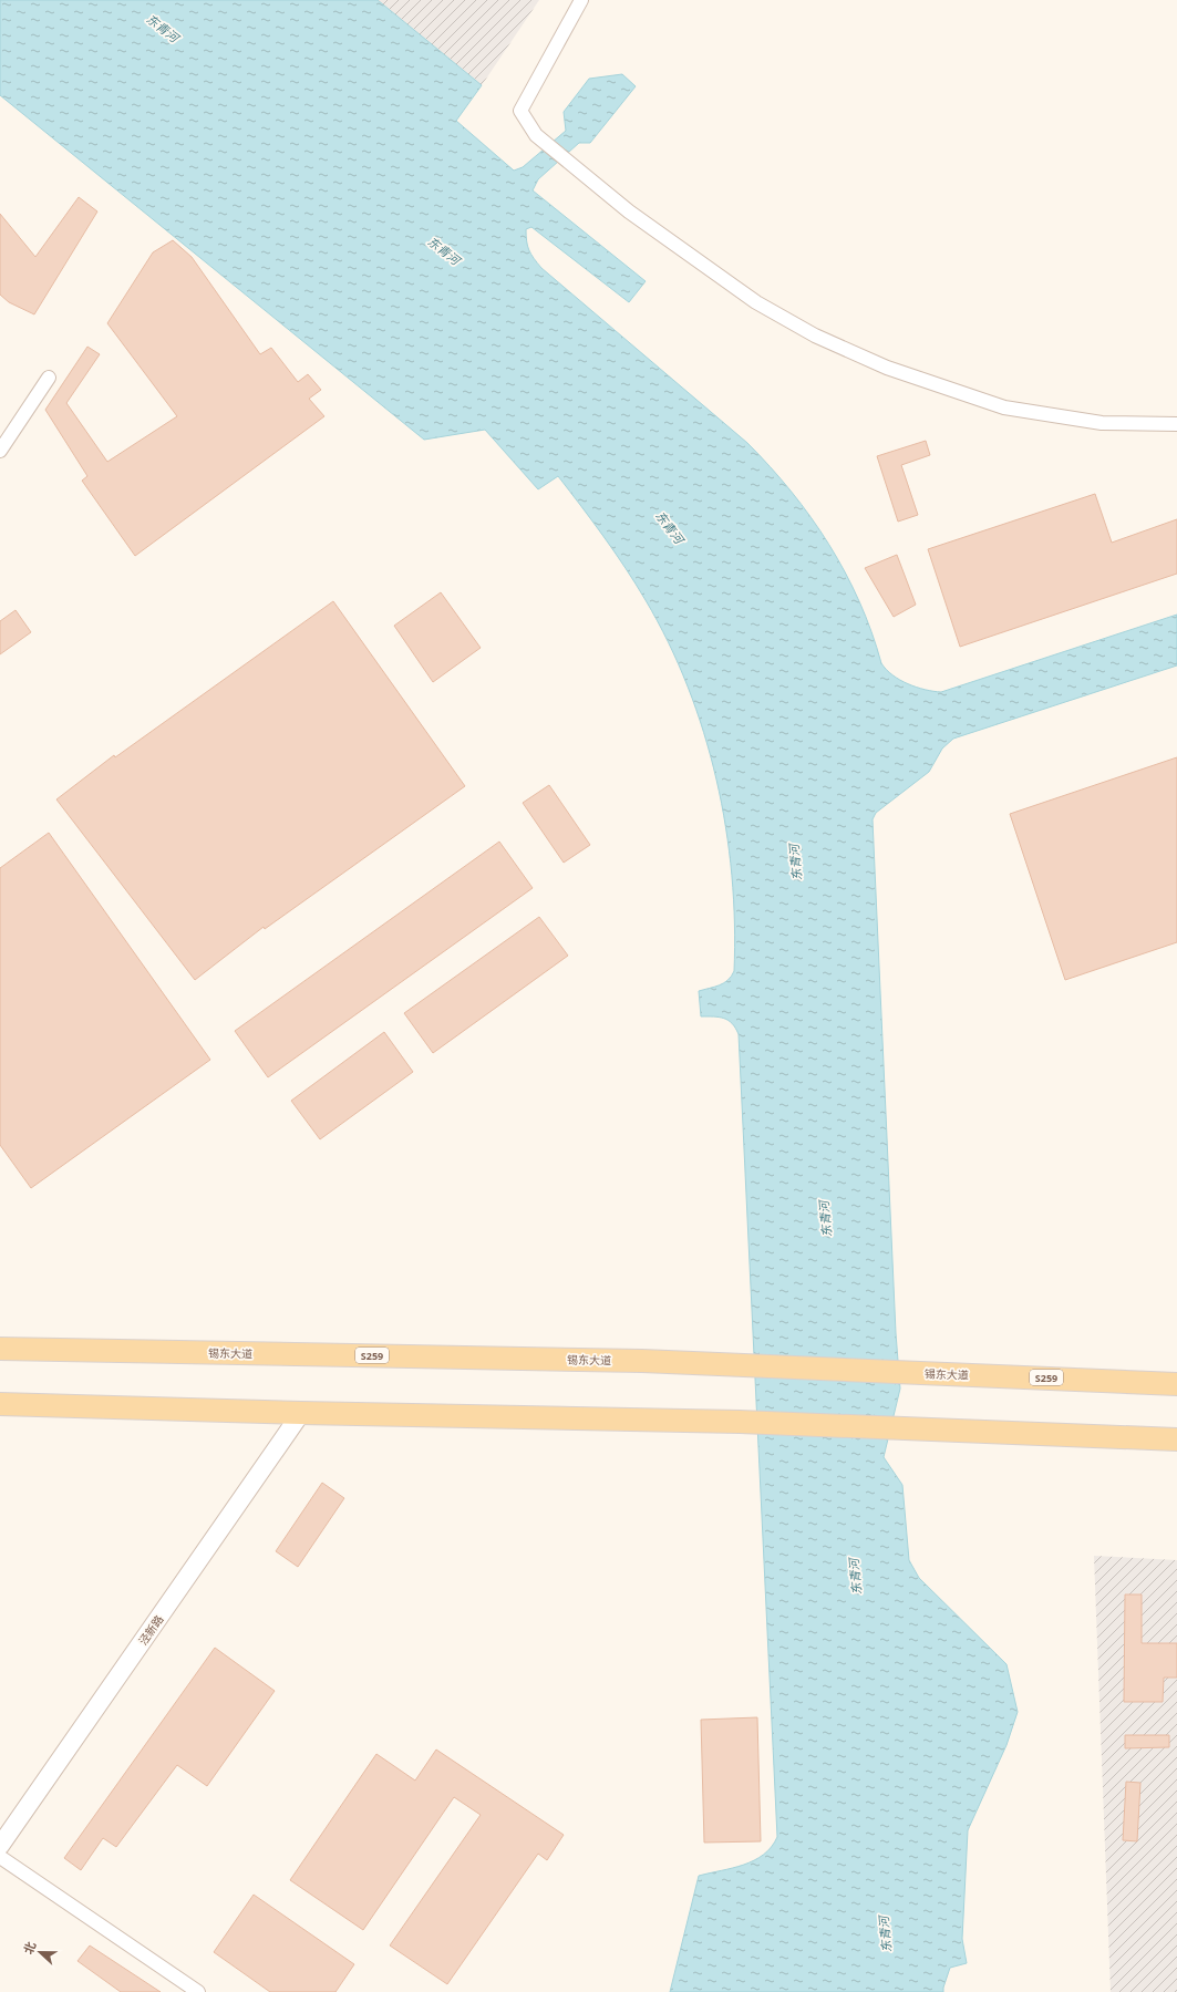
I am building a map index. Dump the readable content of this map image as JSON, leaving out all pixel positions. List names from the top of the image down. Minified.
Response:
{"streets":{"main road":["锡东大道","S259"],"street":["泾新路"]},"water":["东青河"],"north":"left"}
